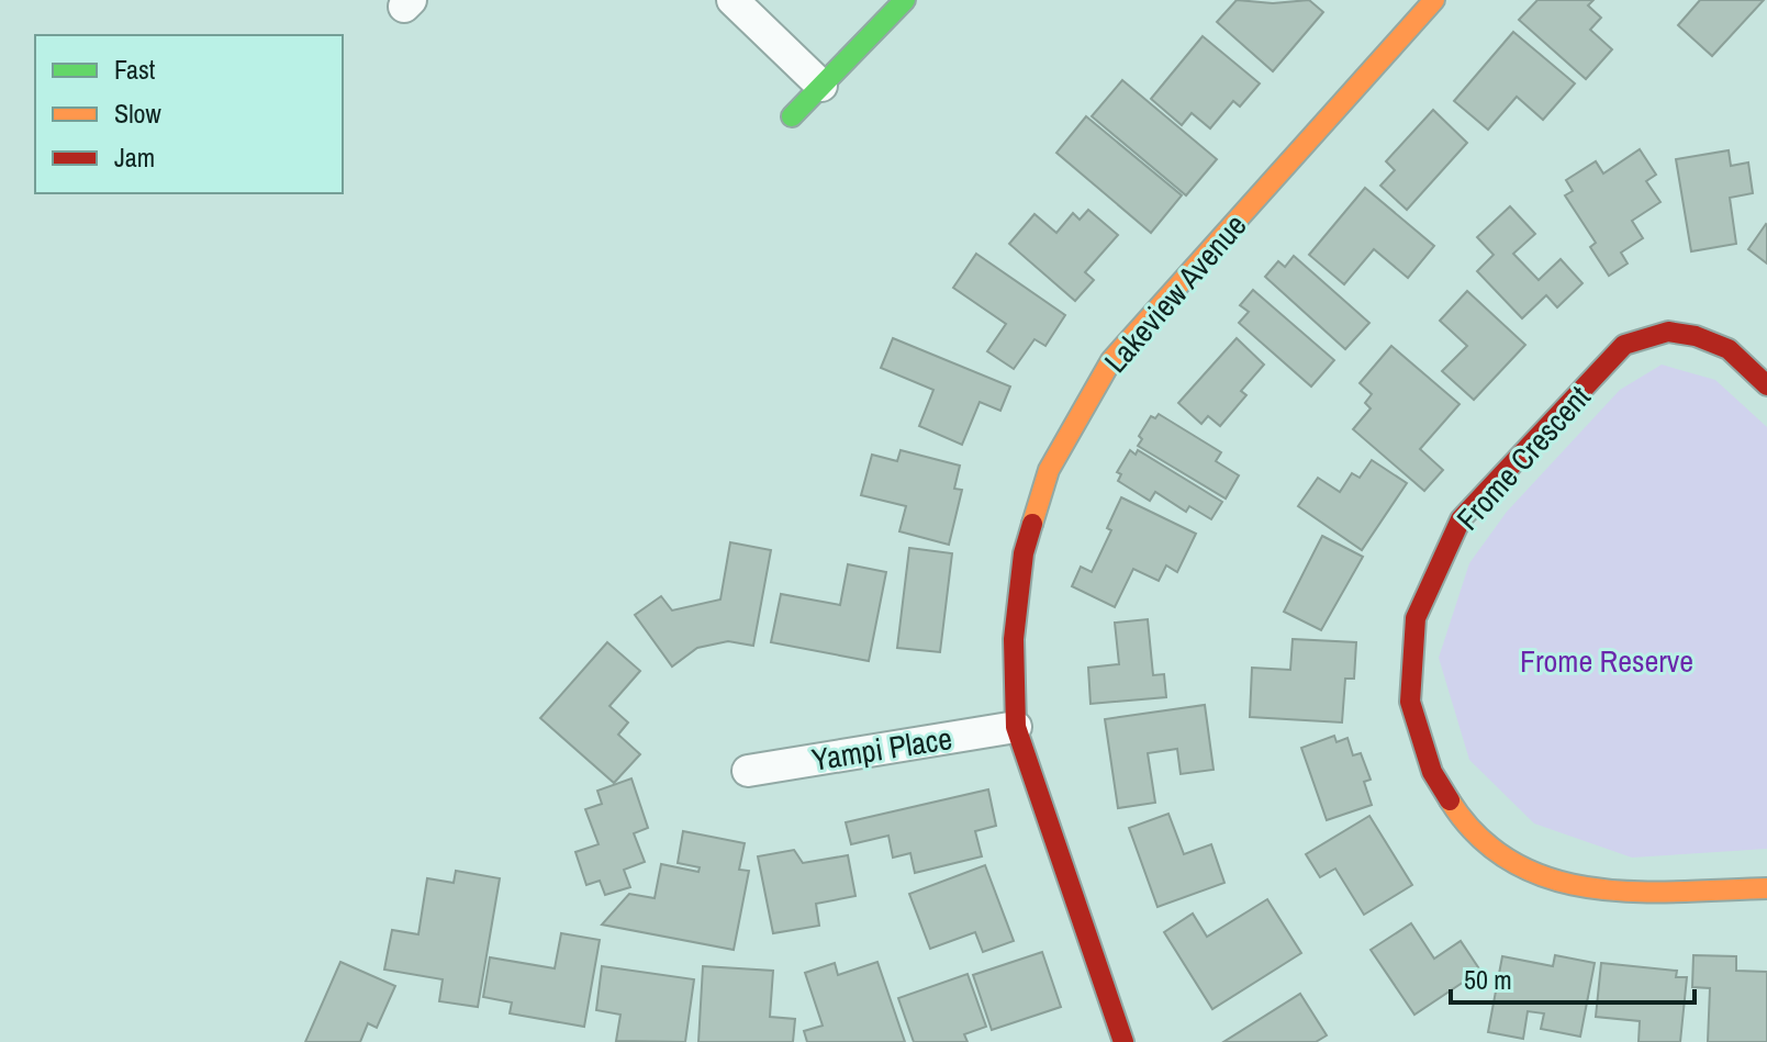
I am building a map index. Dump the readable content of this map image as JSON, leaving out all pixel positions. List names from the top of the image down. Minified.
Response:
{"streets":{"street":["Lakeview Avenue","Frome Crescent","Yampi Place"]},"crossings":[["Lakeview Avenue","Yampi Place"]],"parks":["Frome Reserve"],"legend":["Fast","Slow","Jam"],"scale_bar":"50 m"}
